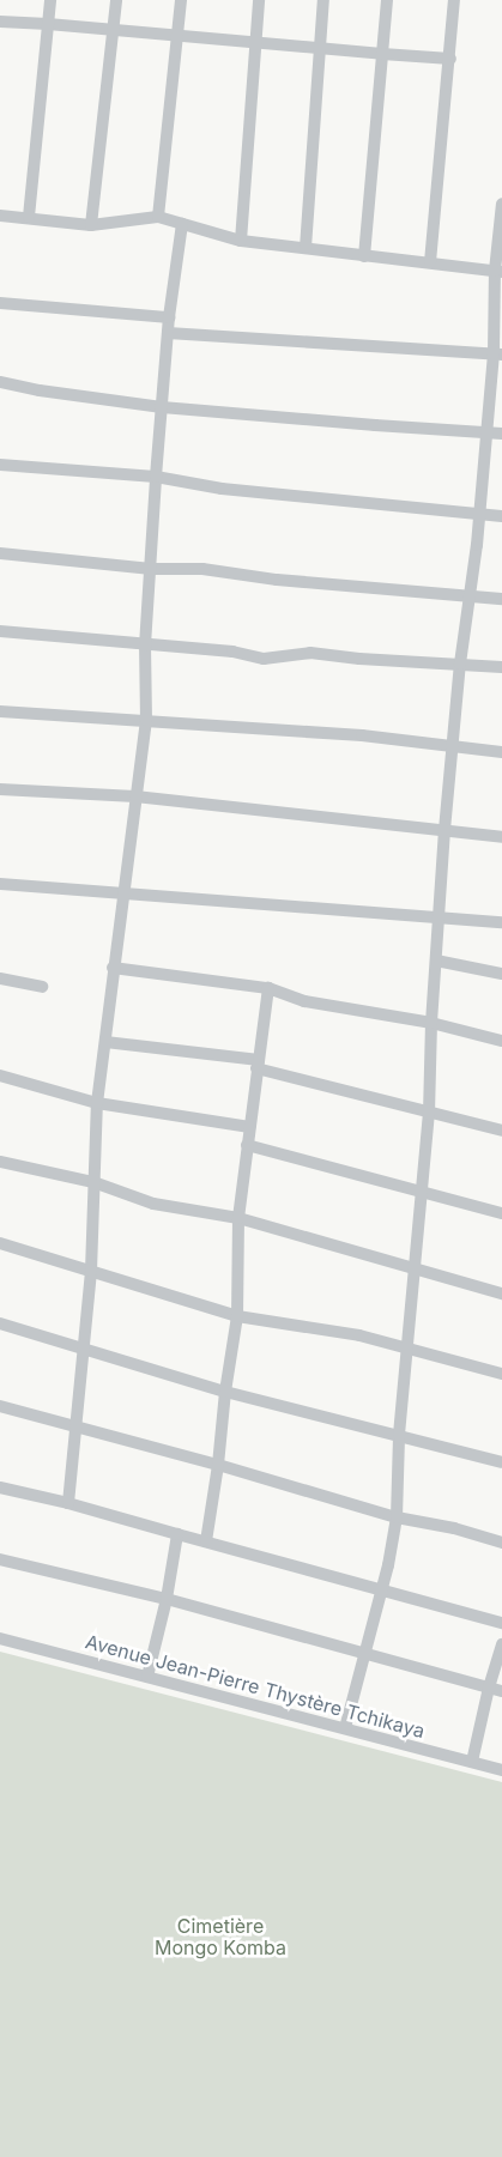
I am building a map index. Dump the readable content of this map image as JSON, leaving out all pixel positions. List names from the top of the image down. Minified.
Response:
{"streets":{"street":["Avenue Jean-Pierre Thystère Tchikaya"]},"parks":["Cimetière Mongo Komba"]}
